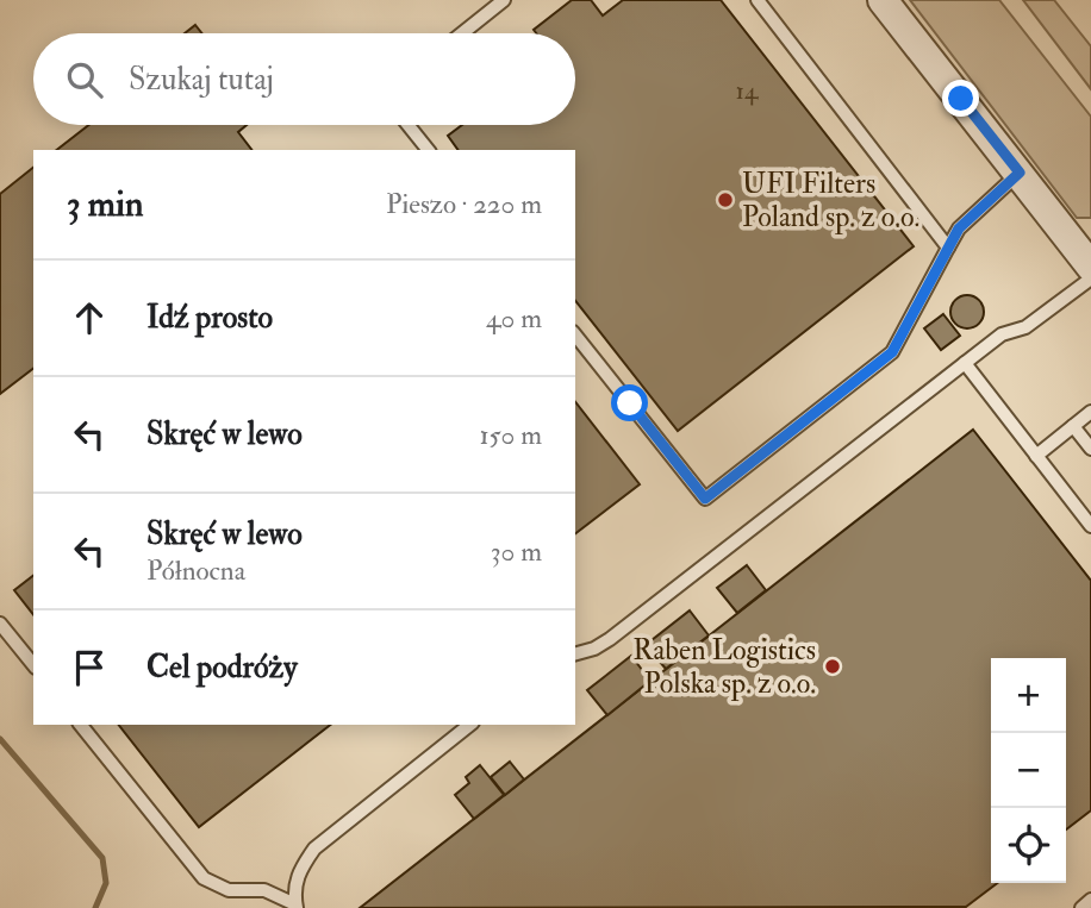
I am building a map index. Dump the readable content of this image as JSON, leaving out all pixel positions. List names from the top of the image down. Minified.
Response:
{"places":["UFI Filters Poland sp. z o.o.","Raben Logistics Polska sp. z o.o."],"house_numbers":["14"],"page":{"search":"Szukaj tutaj","heading":["3 min","Pieszo · 220 m"],"list":[["Idź prosto","40 m"],["Skręć w lewo","150 m"],["Skręć w lewo","Północna","30 m"],"Cel podróży"],"map_buttons":["+","−"]}}
